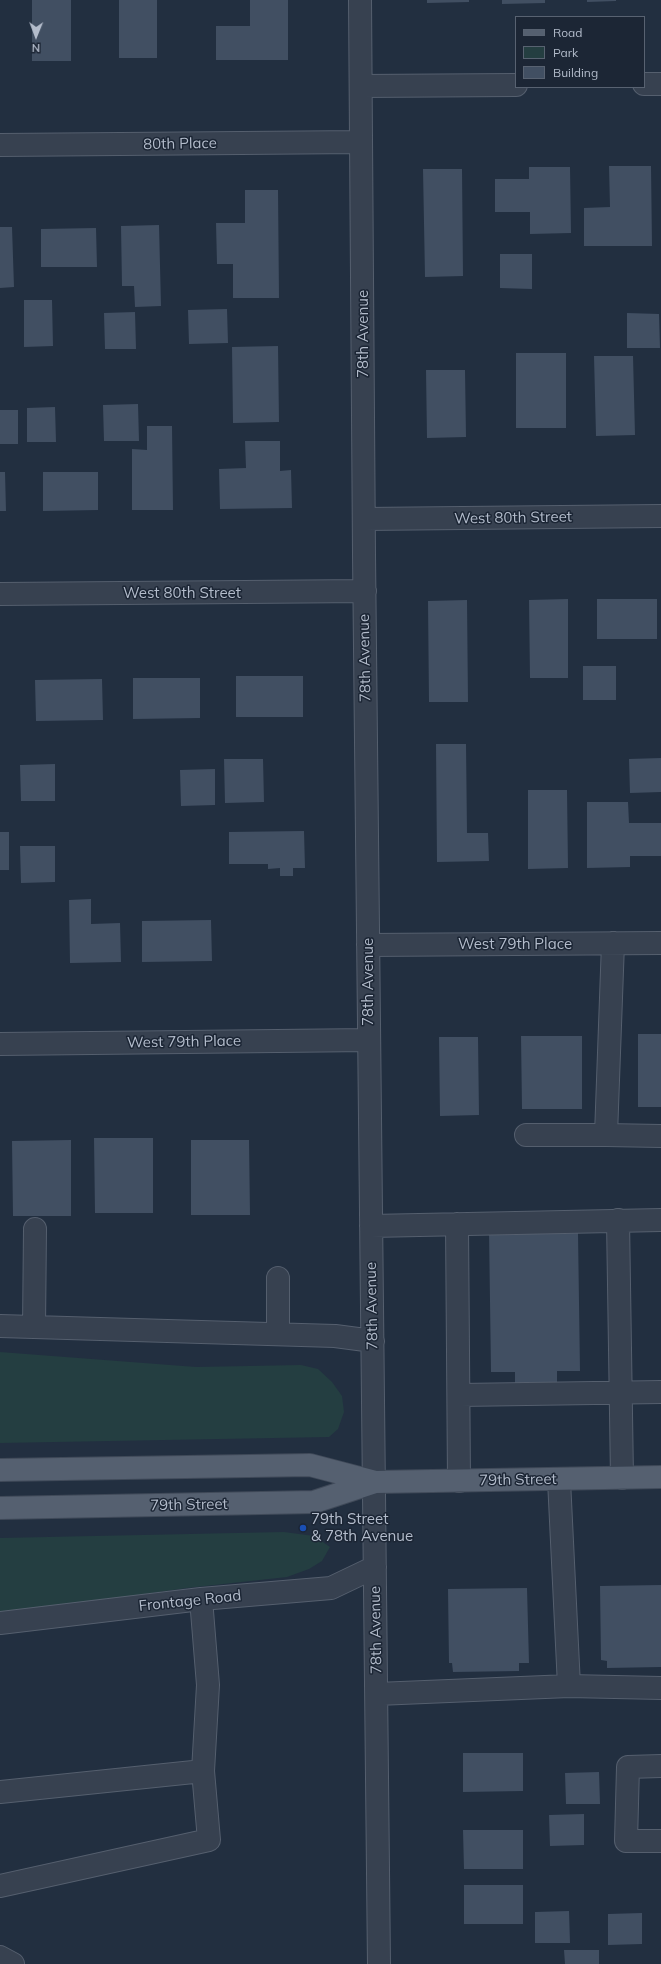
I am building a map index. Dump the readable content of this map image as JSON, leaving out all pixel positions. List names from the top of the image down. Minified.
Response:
{"streets":{"main road":["79th Street"],"street":["80th Place","78th Avenue","West 80th Street","West 79th Place","Frontage Road"]},"crossings":[["80th Place","78th Avenue"],["78th Avenue","West 80th Street"],["78th Avenue","West 79th Place"],["78th Avenue","79th Street"],["78th Avenue","Frontage Road"]],"places":["79th Street & 78th Avenue"],"legend":["Road","Park","Building"],"north":"bottom"}
